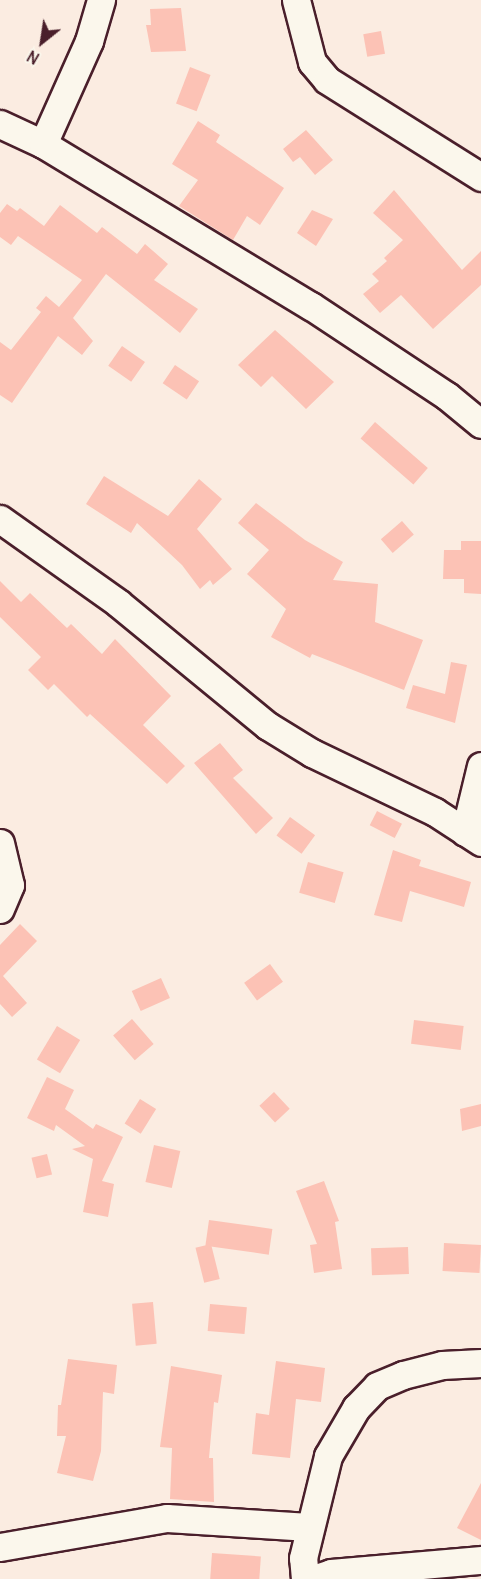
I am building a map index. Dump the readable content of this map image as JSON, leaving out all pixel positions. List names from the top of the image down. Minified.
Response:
{"north":"bottom left"}
